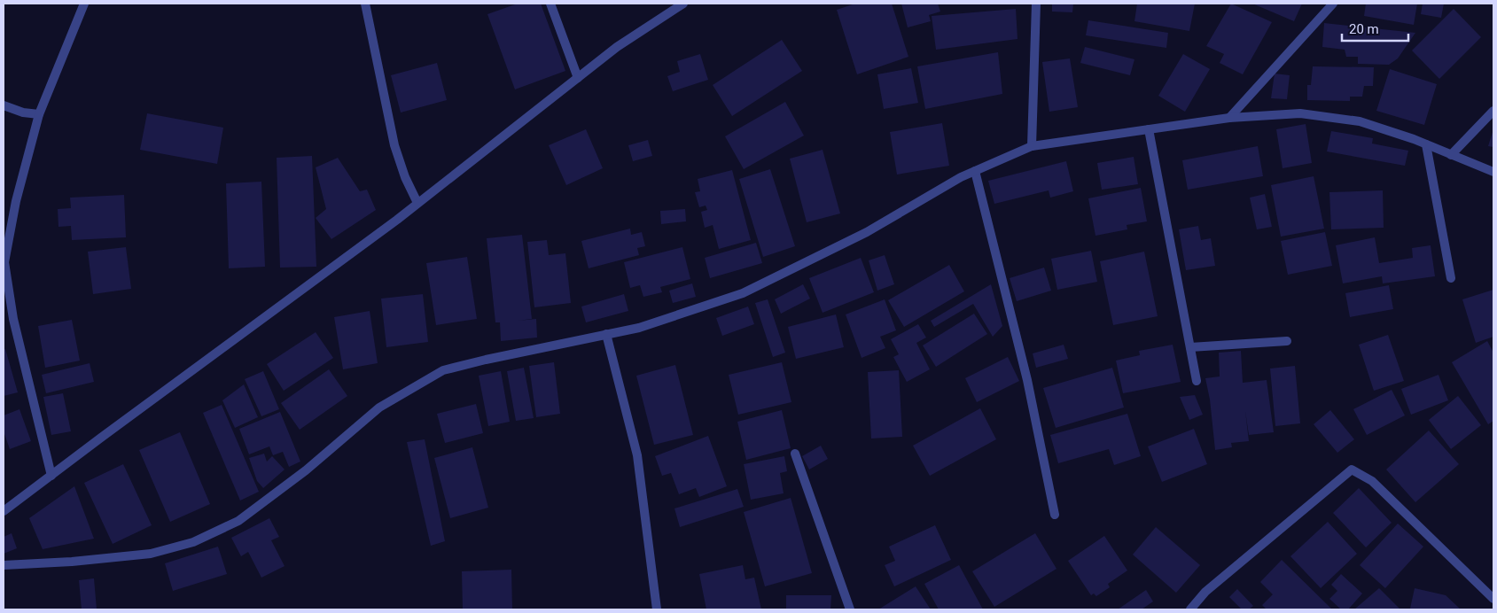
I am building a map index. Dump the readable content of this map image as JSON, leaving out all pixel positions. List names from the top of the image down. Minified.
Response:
{"scale_bar":"20 m"}
